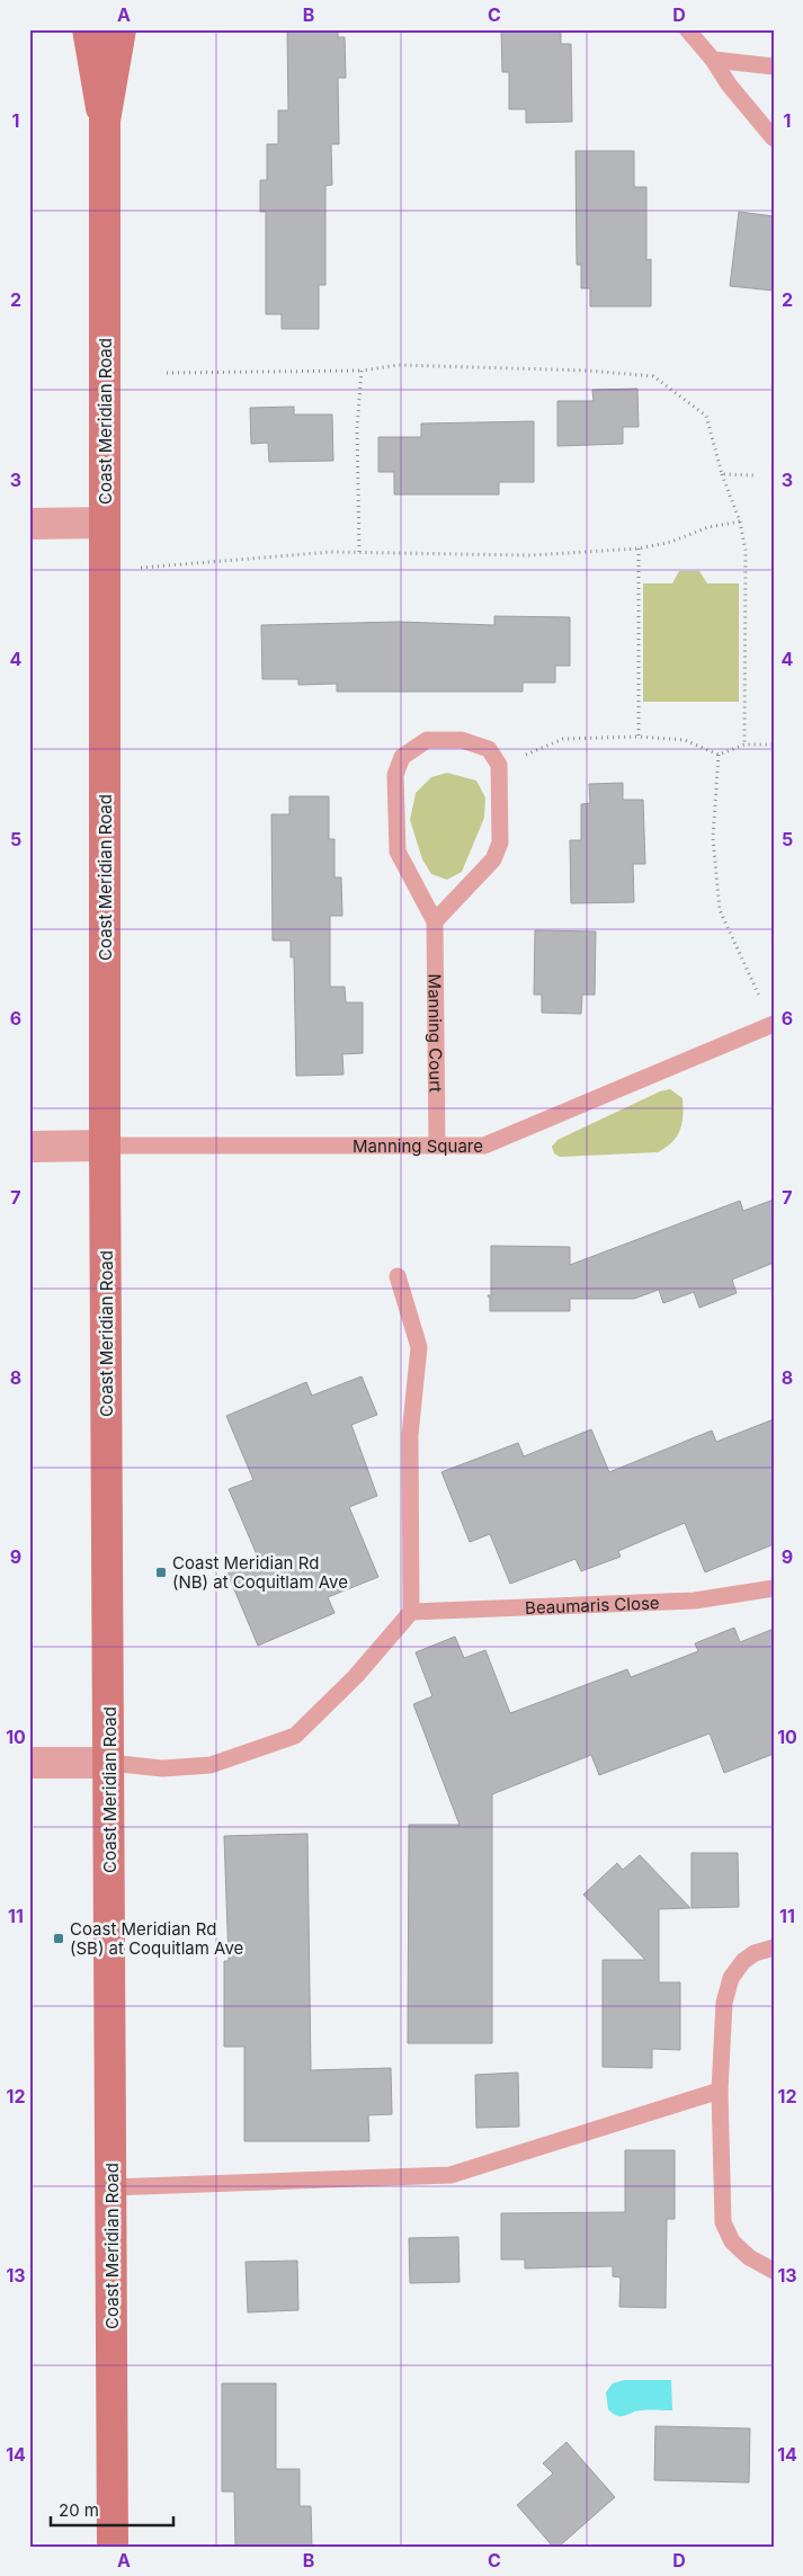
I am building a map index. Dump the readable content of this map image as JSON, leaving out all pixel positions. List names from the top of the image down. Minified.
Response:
{"streets":{"main road":["Coast Meridian Road"],"lane":["Manning Court","Manning Square","Beaumaris Close"]},"crossings":[["Coast Meridian Road","Manning Square"],["Manning Court","Manning Square"]],"places":{"transit":["Coast Meridian Rd (NB) at Coquitlam Ave","Coast Meridian Rd (SB) at Coquitlam Ave"]},"scale_bar":"20 m","grid":{"columns":["A","B","C","D"],"rows":["1","2","3","4","5","6","7","8","9","10","11","12","13","14"]}}
